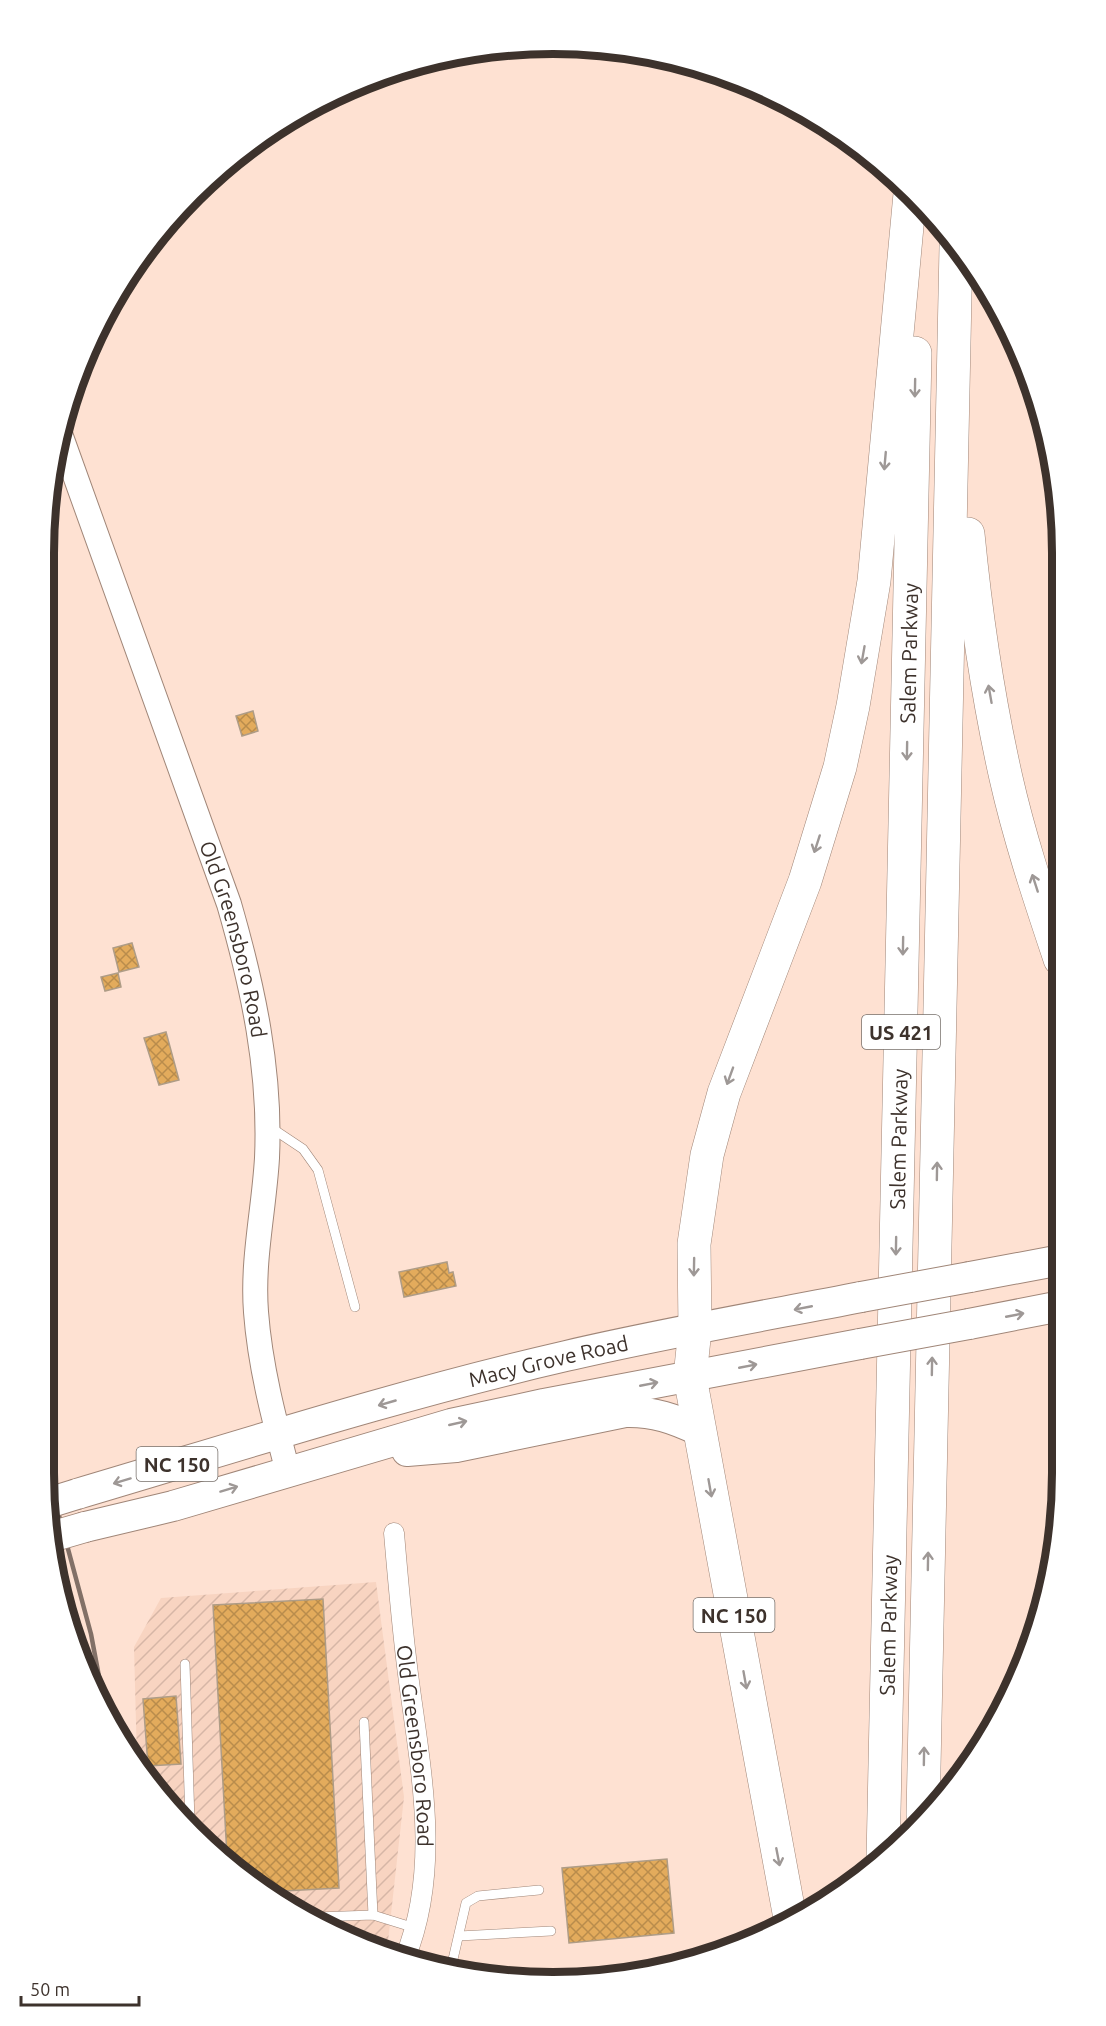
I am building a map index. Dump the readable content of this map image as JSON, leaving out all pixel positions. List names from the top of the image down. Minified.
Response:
{"streets":{"highway":["Salem Parkway","US 421","NC 150"],"main road":["Macy Grove Road"],"street":["Old Greensboro Road"]},"crossings":[["Old Greensboro Road","Macy Grove Road"],["Macy Grove Road","NC 150"]],"scale_bar":"50 m"}
